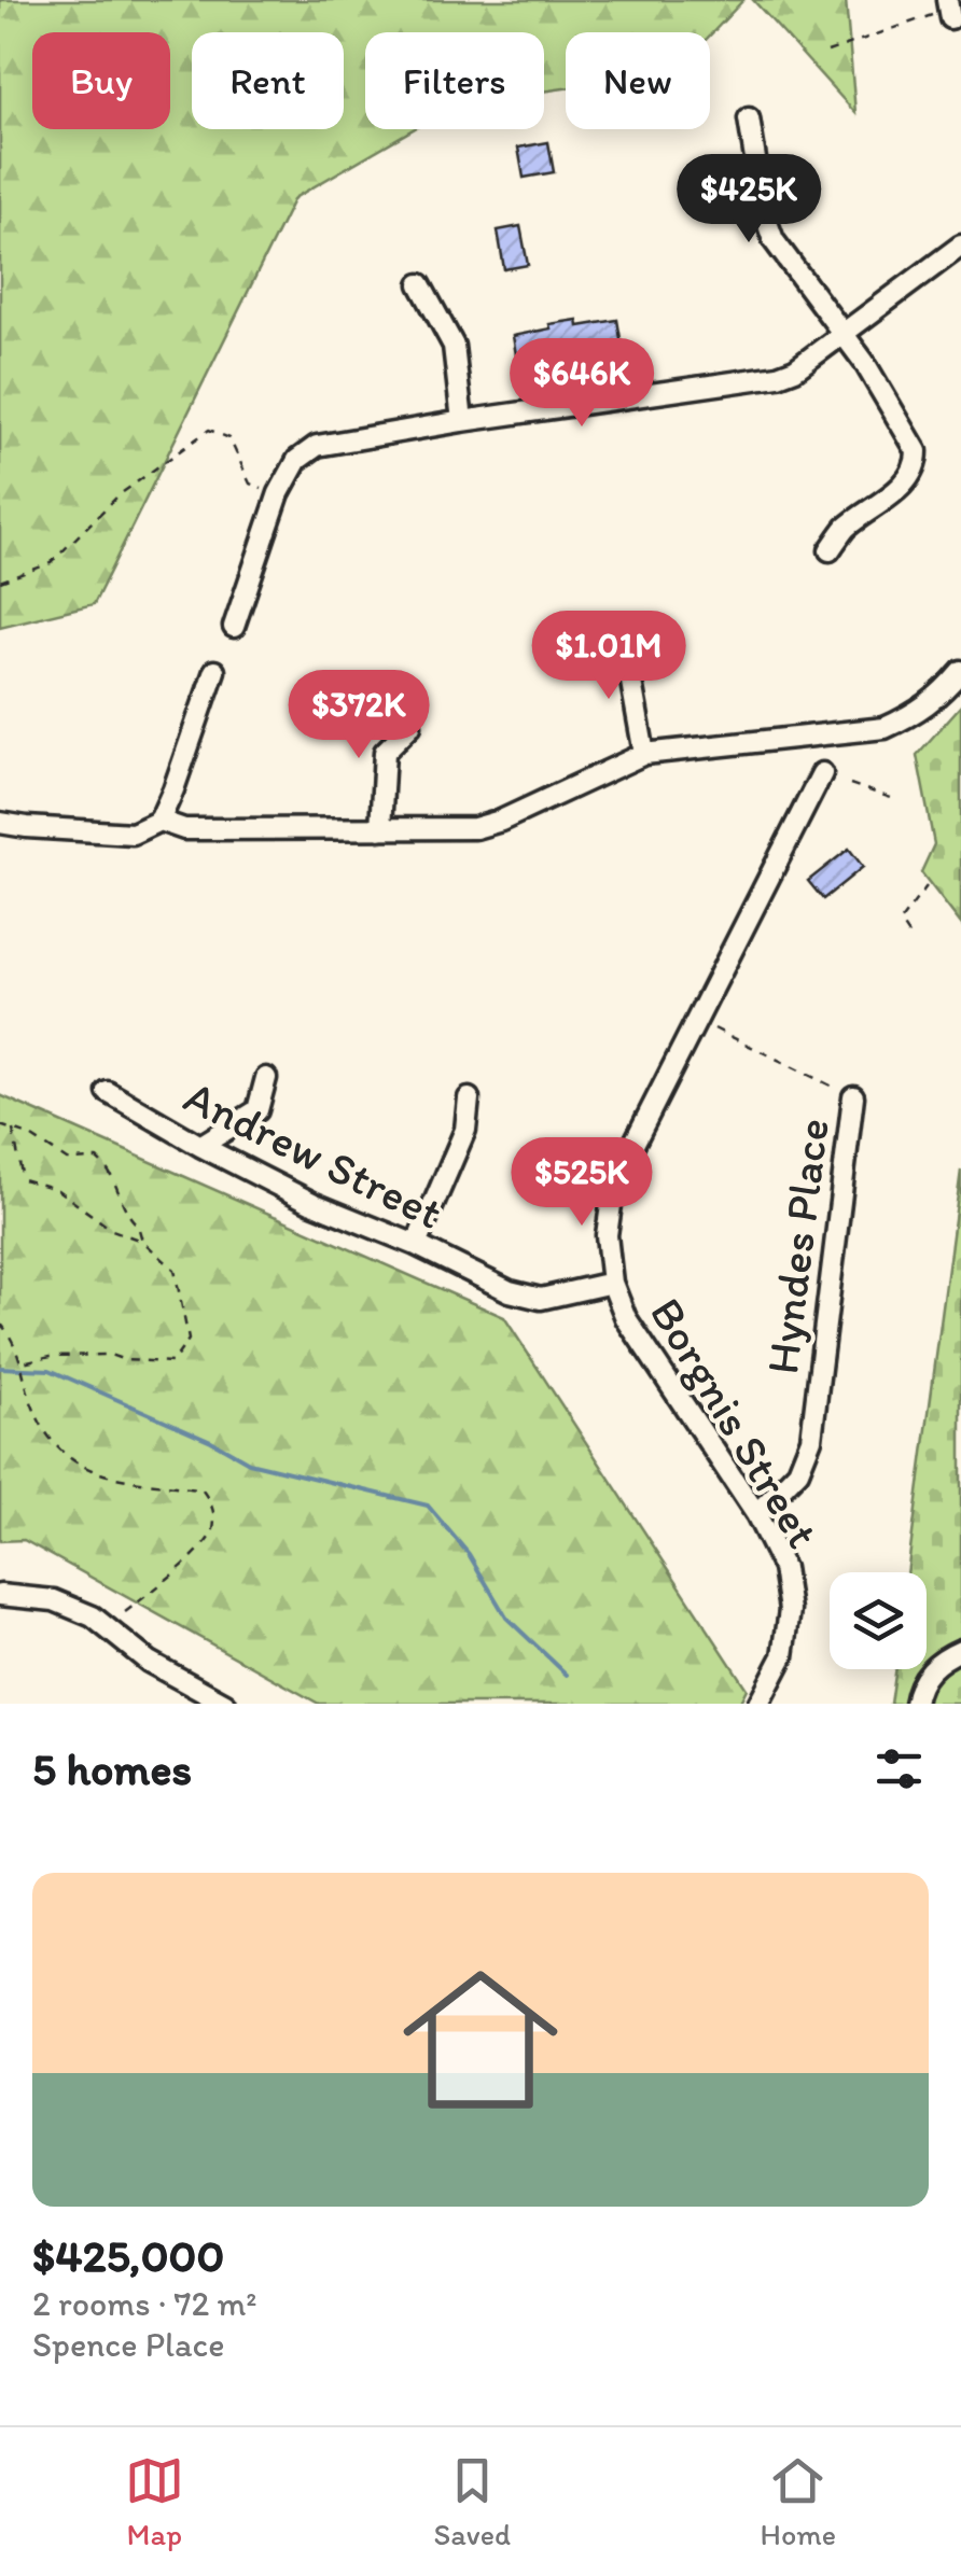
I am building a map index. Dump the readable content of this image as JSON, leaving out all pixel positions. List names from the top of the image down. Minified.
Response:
{"streets":{"street":["Andrew Street","Hyndes Place","Borgnis Street"]},"crossings":[["Andrew Street","Borgnis Street"],["Hyndes Place","Borgnis Street"]],"page":{"chip":["Buy","Rent","Filters","New"],"price":["$425K","$646K","$1.01M","$372K","$525K"],"heading":"5 homes","list":[{"name":"$425,000","note":"2 rooms · 72 m² · Spence Place"}],"tabs":["Map","Saved","Home"]}}
